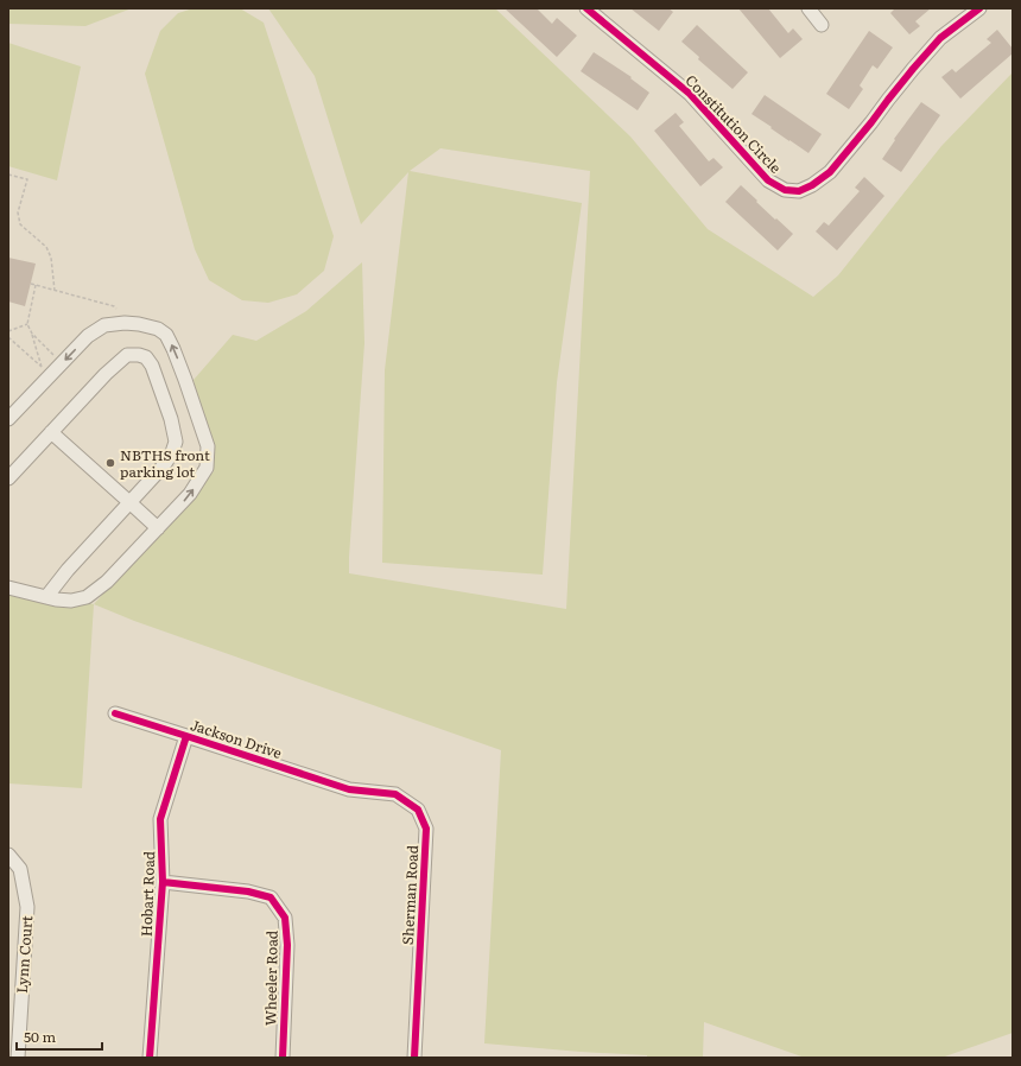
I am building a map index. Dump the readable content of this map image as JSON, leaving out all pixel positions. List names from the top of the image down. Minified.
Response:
{"streets":{"street":["Constitution Circle","Jackson Drive","Hobart Road","Sherman Road","Lynn Court","Wheeler Road"]},"crossings":[["Jackson Drive","Hobart Road"],["Jackson Drive","Sherman Road"],["Hobart Road","Wheeler Road"]],"places":["NBTHS front parking lot"],"scale_bar":"50 m"}
